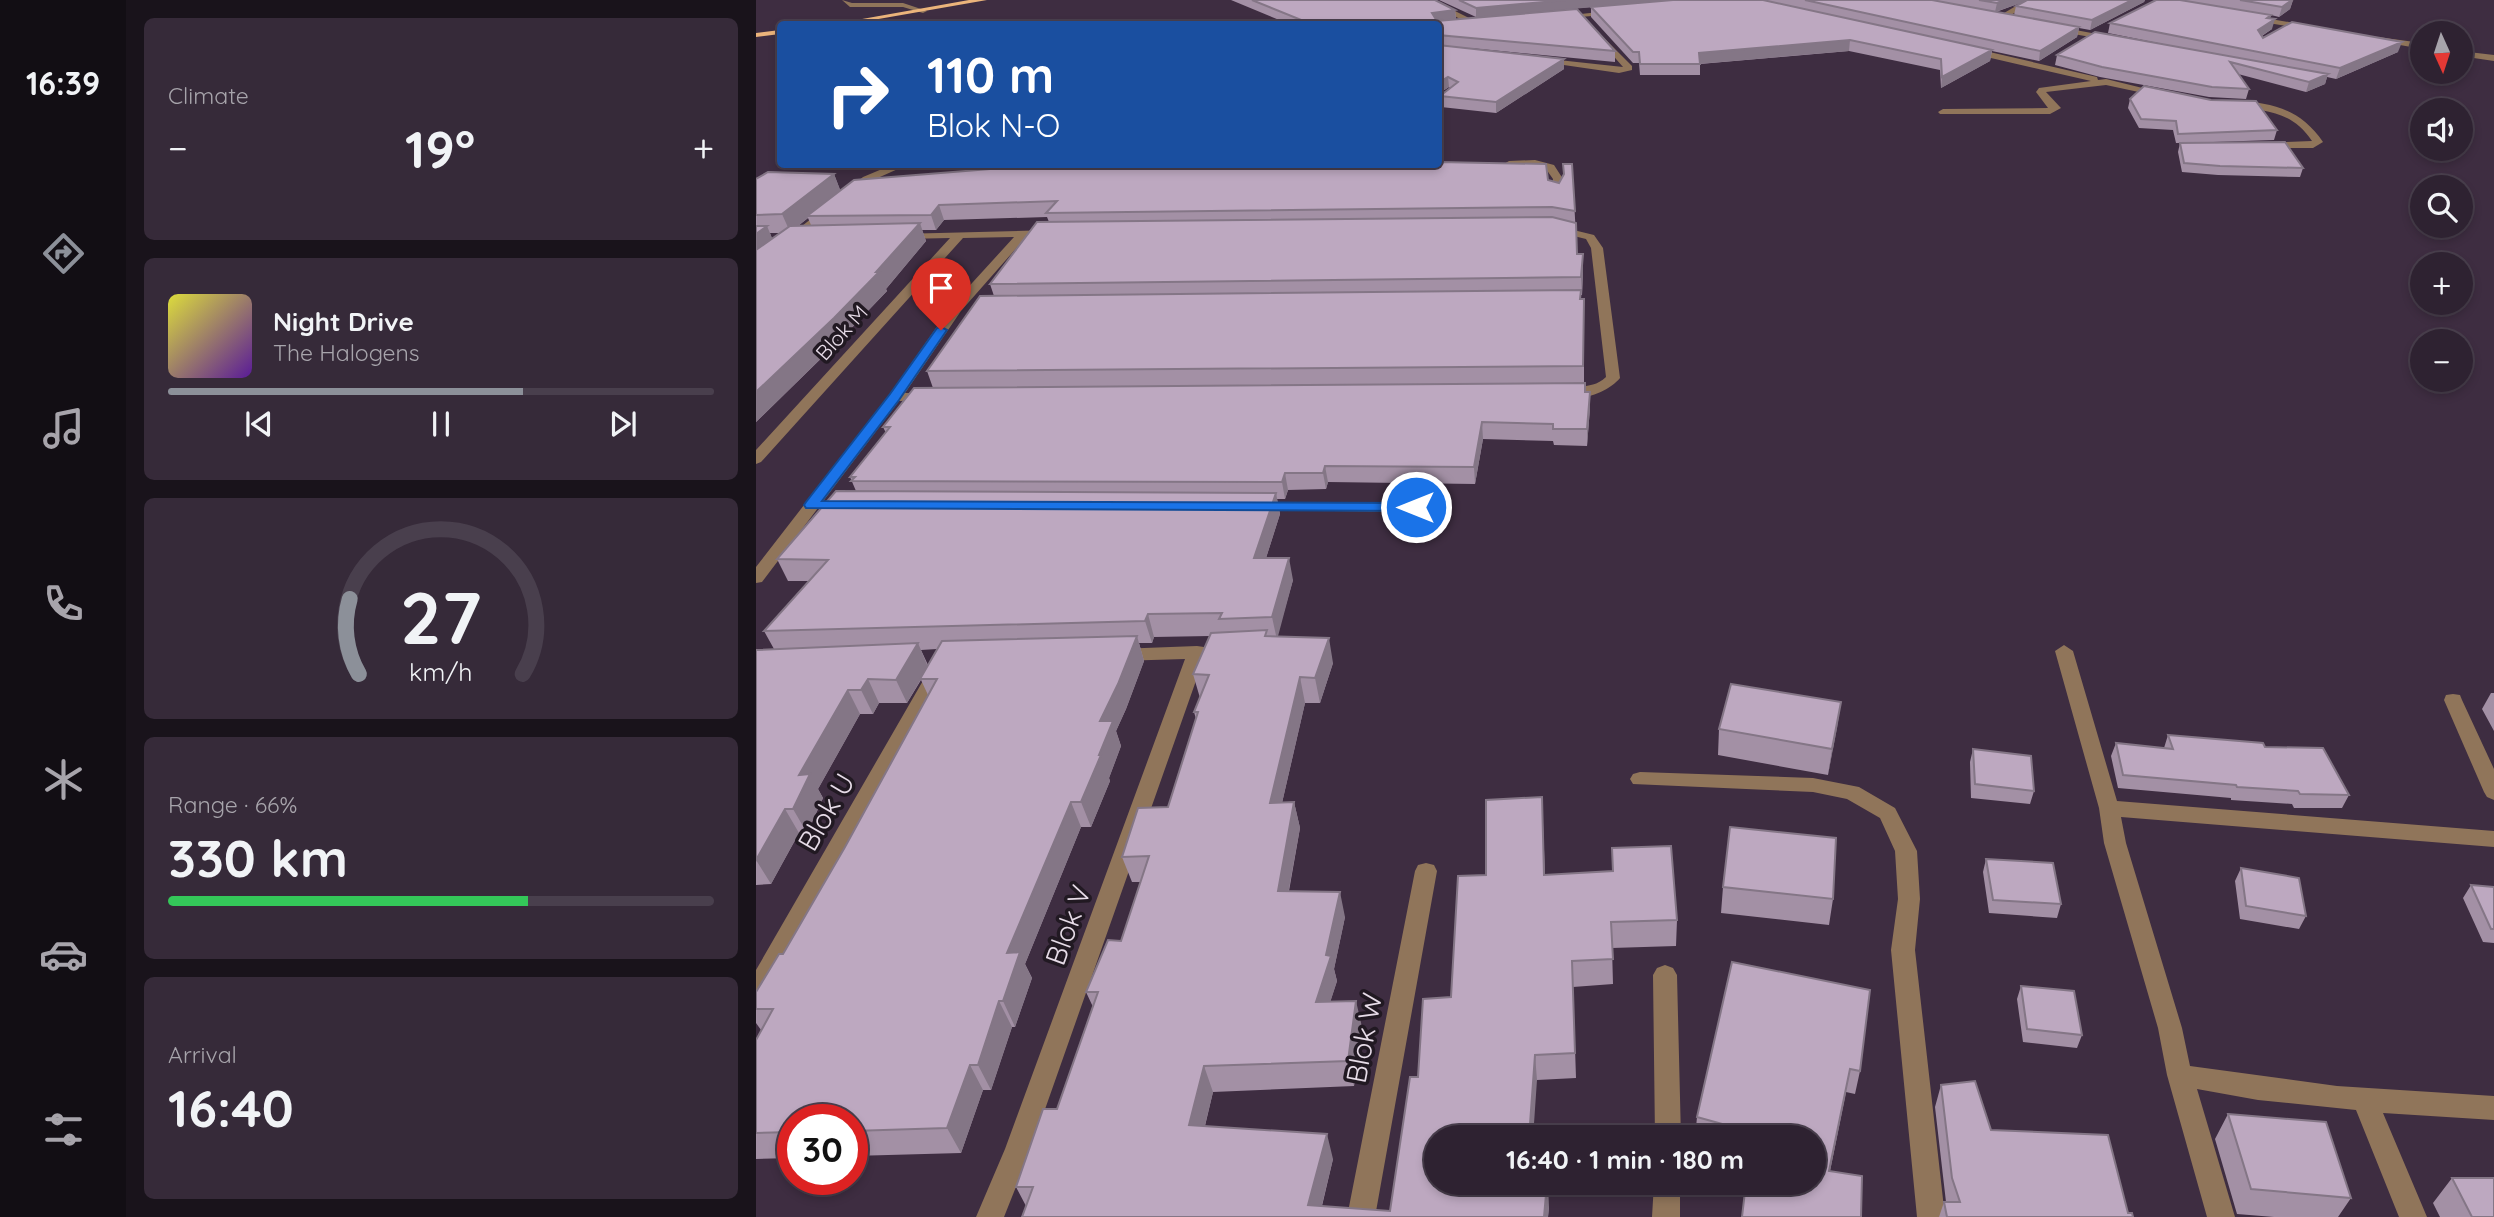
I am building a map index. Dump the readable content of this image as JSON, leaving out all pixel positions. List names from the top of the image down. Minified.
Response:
{"streets":{"street":["Blok M","Blok U","Blok V","Blok W"]},"north":"bottom","page":{"tabs":"16:39","tile":["Climate",["Range · 66%","330 km"],["Arrival","16:40"]],"map_buttons":["+","−"],"turn":["110 m","Blok N-O"],"heat":["−","19°","+"],"song":["Night Drive","The Halogens"],"limit":"30","trip":"16:40 · 1 min · 180 m","gauge":["27","km/h"]}}
